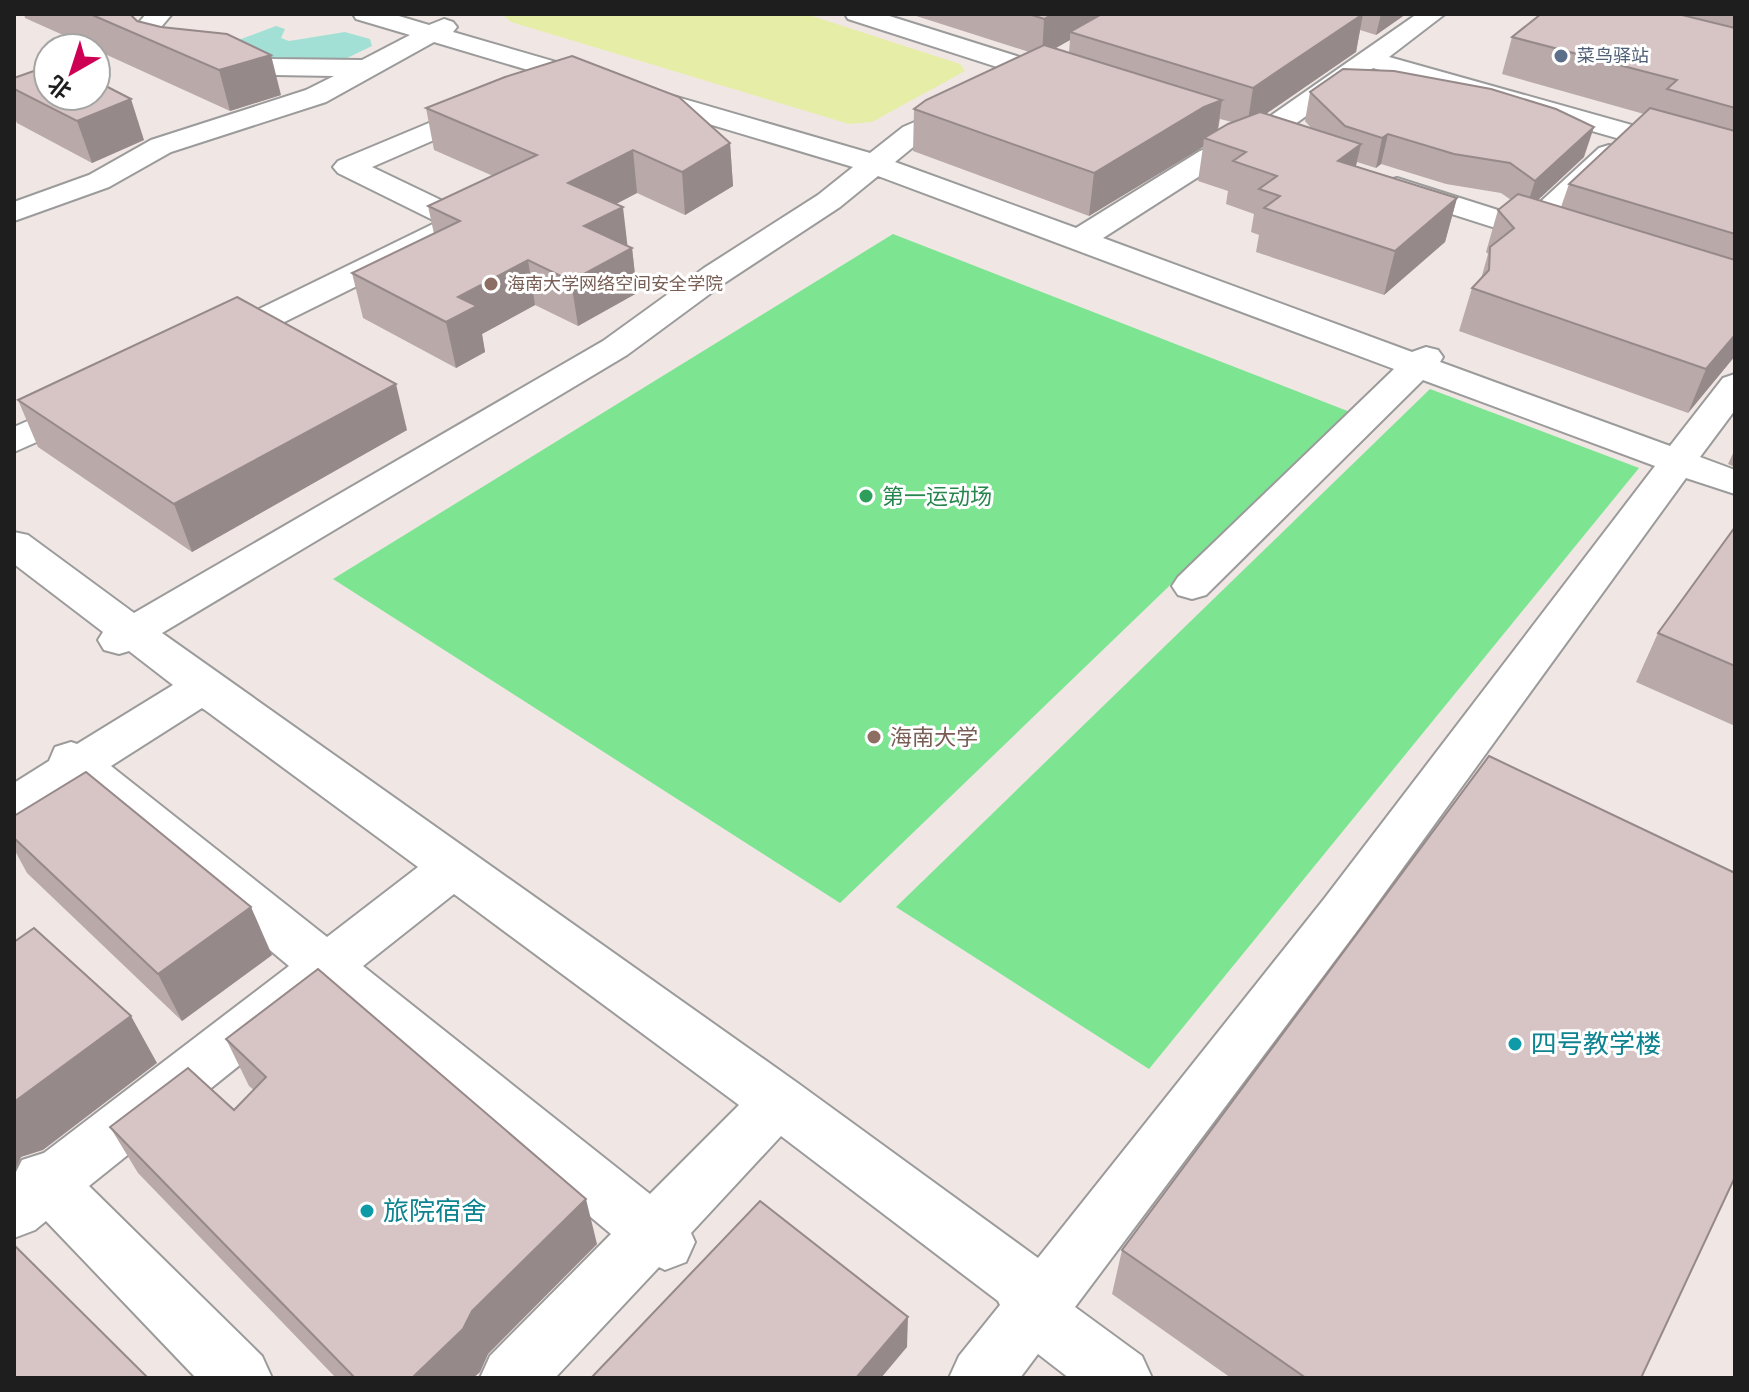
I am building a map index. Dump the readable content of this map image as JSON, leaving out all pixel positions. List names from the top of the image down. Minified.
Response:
{"places":["菜鸟驿站","海南大学网络空间安全学院","第一运动场","海南大学","四号教学楼","旅院宿舍"],"north":"bottom left"}
